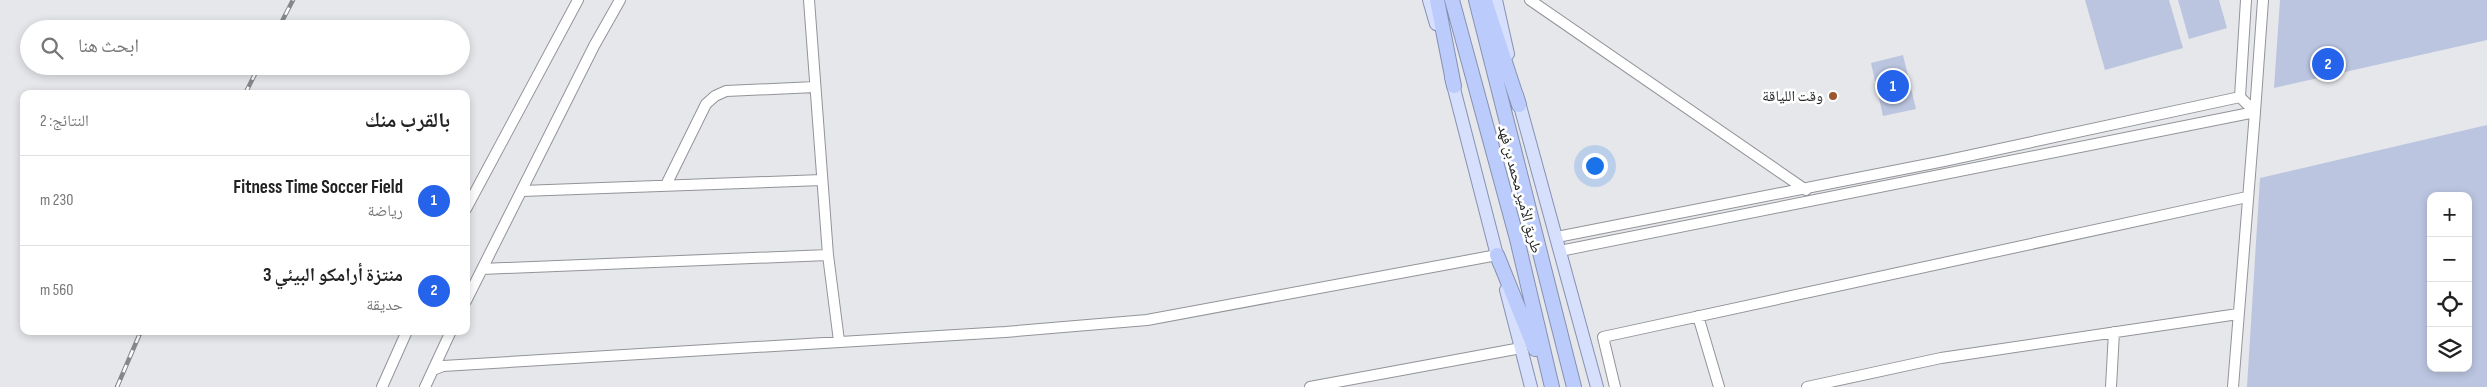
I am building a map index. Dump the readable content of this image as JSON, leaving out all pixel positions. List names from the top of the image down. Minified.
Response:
{"streets":{"highway":["طريق الأمير محمد بن فهد"]},"places":["وقت اللياقة"],"page":{"search":"ابحث هنا","pins":["2","1"],"heading":["بالقرب منك","النتائج: 2"],"list":[{"mark":"1","name":"Fitness Time Soccer Field","note":"رياضة","value":"230 m"},{"mark":"2","name":"منتزة أرامكو البيئي 3","note":"حديقة","value":"560 m"}],"map_buttons":["+","−"]}}
